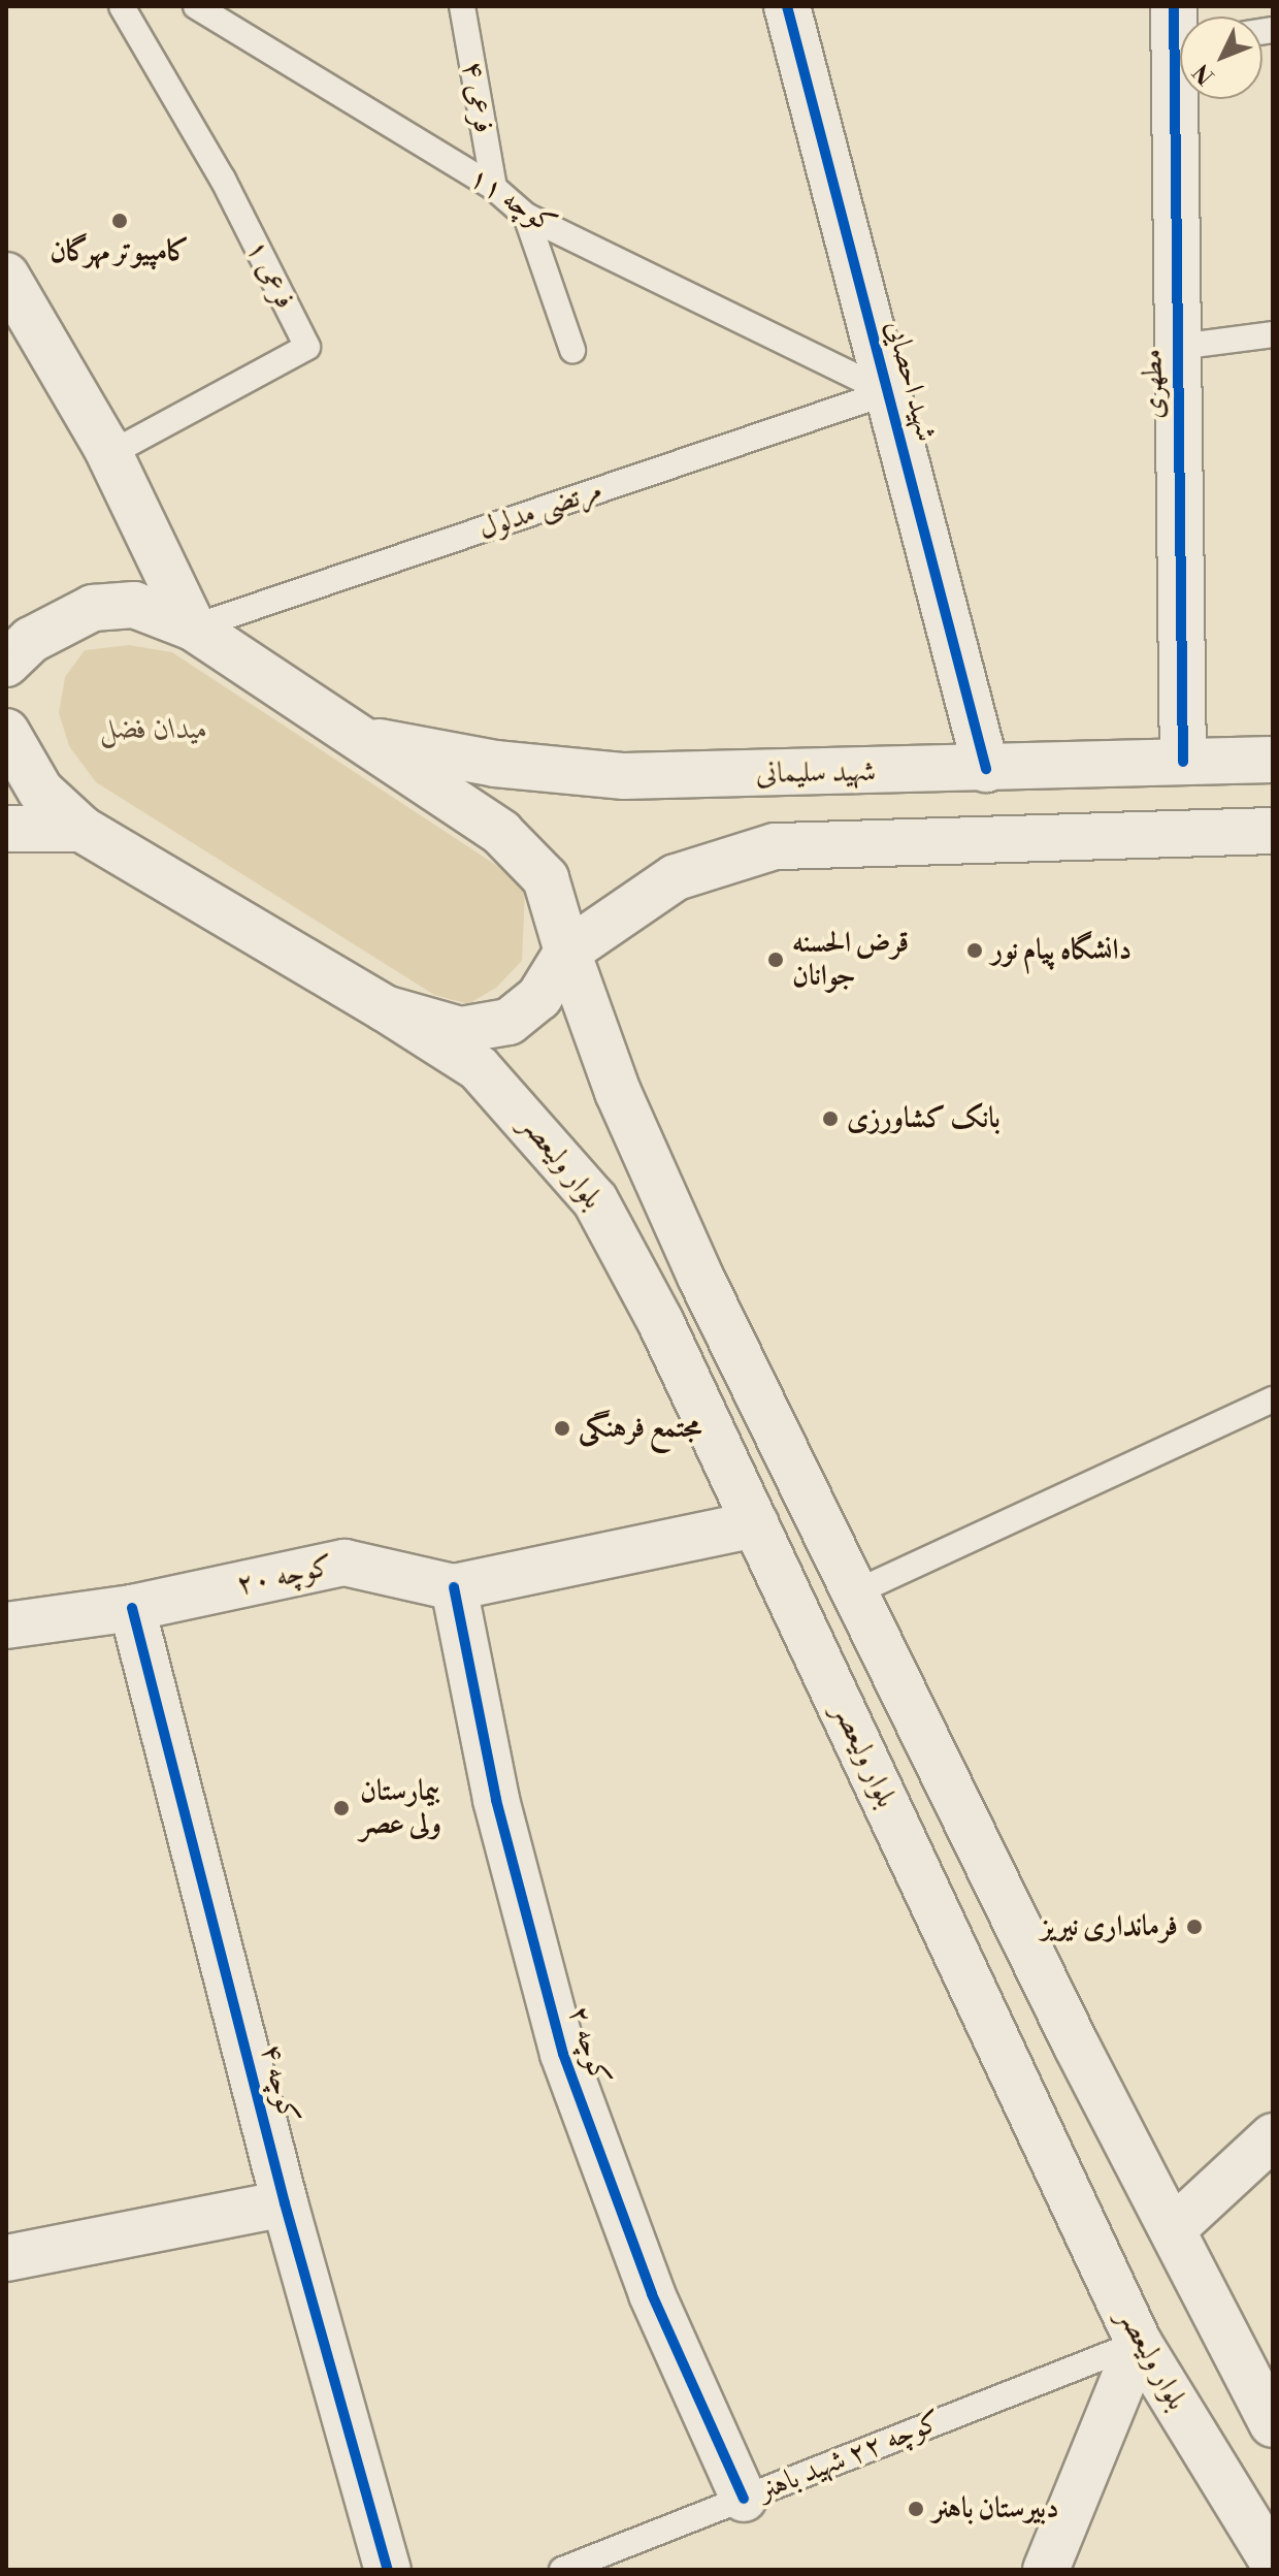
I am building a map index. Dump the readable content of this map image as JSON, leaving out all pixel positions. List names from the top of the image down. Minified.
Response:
{"streets":{"main road":["شهید احصایی","مطهری","شهید سلیمانی","بلوار ولیعصر","کوچه ۲۰","کوچه ۲","کوچه ۴"],"lane":["فرعی ۴","کوچه ۱۱","فرعی ۱","مرتضی مدلول","کوچه ۲۲ شهید باهنر"]},"crossings":[["فرعی ۴","کوچه ۱۱"],["کوچه ۱۱","شهید احصایی"],["کوچه ۱۱","مرتضی مدلول"],["شهید احصایی","مرتضی مدلول"],["شهید احصایی","شهید سلیمانی"],["مطهری","شهید سلیمانی"],["بلوار ولیعصر","کوچه ۲۰"],["بلوار ولیعصر","کوچه ۲۲ شهید باهنر"],["کوچه ۲۰","کوچه ۲"],["کوچه ۲۰","کوچه ۴"],["کوچه ۲","کوچه ۲۲ شهید باهنر"]],"parks":["میدان فضل"],"places":["کامپیوتر مهرگان","دانشگاه پیام نور","قرض الحسنه جوانان","بانک کشاورزی","مجتمع فرهنگی","بیمارستان ولی عصر","فرمانداری نیریز","دبیرستان باهنر"],"north":"bottom left"}
